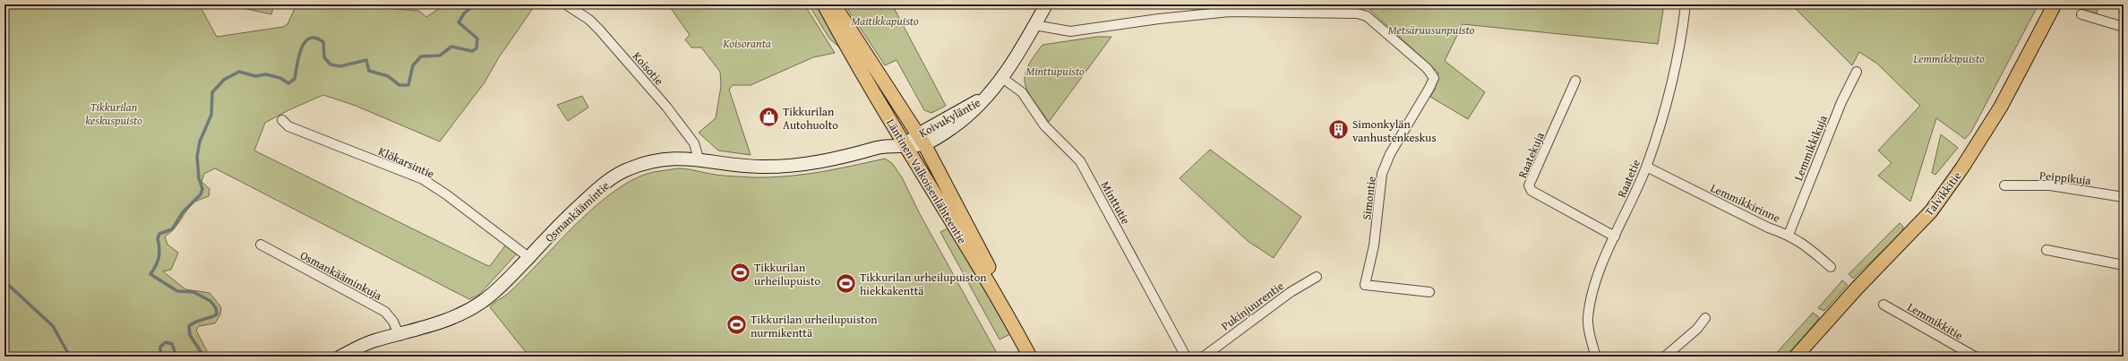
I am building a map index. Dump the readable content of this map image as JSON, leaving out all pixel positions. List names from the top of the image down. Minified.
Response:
{"streets":{"main road":["Läntinen Valkoisenlähteentie","Talvikkitie"],"street":["Koisotie","Koivukyläntie","Lemmikkikuja","Raatekuja","Klökarsintie","Peippikuja","Raatetie","Simontie","Minttutie","Lemmikkirinne","Osmankäämintie","Osmankääminkuja","Pukinjuurentie","Lemmikkitie"]},"crossings":[["Koisotie","Osmankäämintie"],["Koivukyläntie","Läntinen Valkoisenlähteentie"],["Koivukyläntie","Simontie"],["Koivukyläntie","Minttutie"],["Koivukyläntie","Osmankäämintie"],["Lemmikkikuja","Lemmikkirinne"],["Raatekuja","Raatetie"],["Klökarsintie","Osmankäämintie"],["Raatetie","Lemmikkirinne"],["Läntinen Valkoisenlähteentie","Osmankäämintie"],["Osmankäämintie","Osmankääminkuja"]],"parks":["Maitikkapuisto","Metsäruusunpuisto","Koisoranta","Lemmikkipuisto","Minttupuisto","Tikkurilan keskuspuisto"],"places":{"shop":["Tikkurilan Autohuolto"],"building":["Simonkylän vanhustenkeskus"],"sports":["Tikkurilan urheilupuisto","Tikkurilan urheilupuiston hiekkakenttä","Tikkurilan urheilupuiston nurmikenttä"]}}
